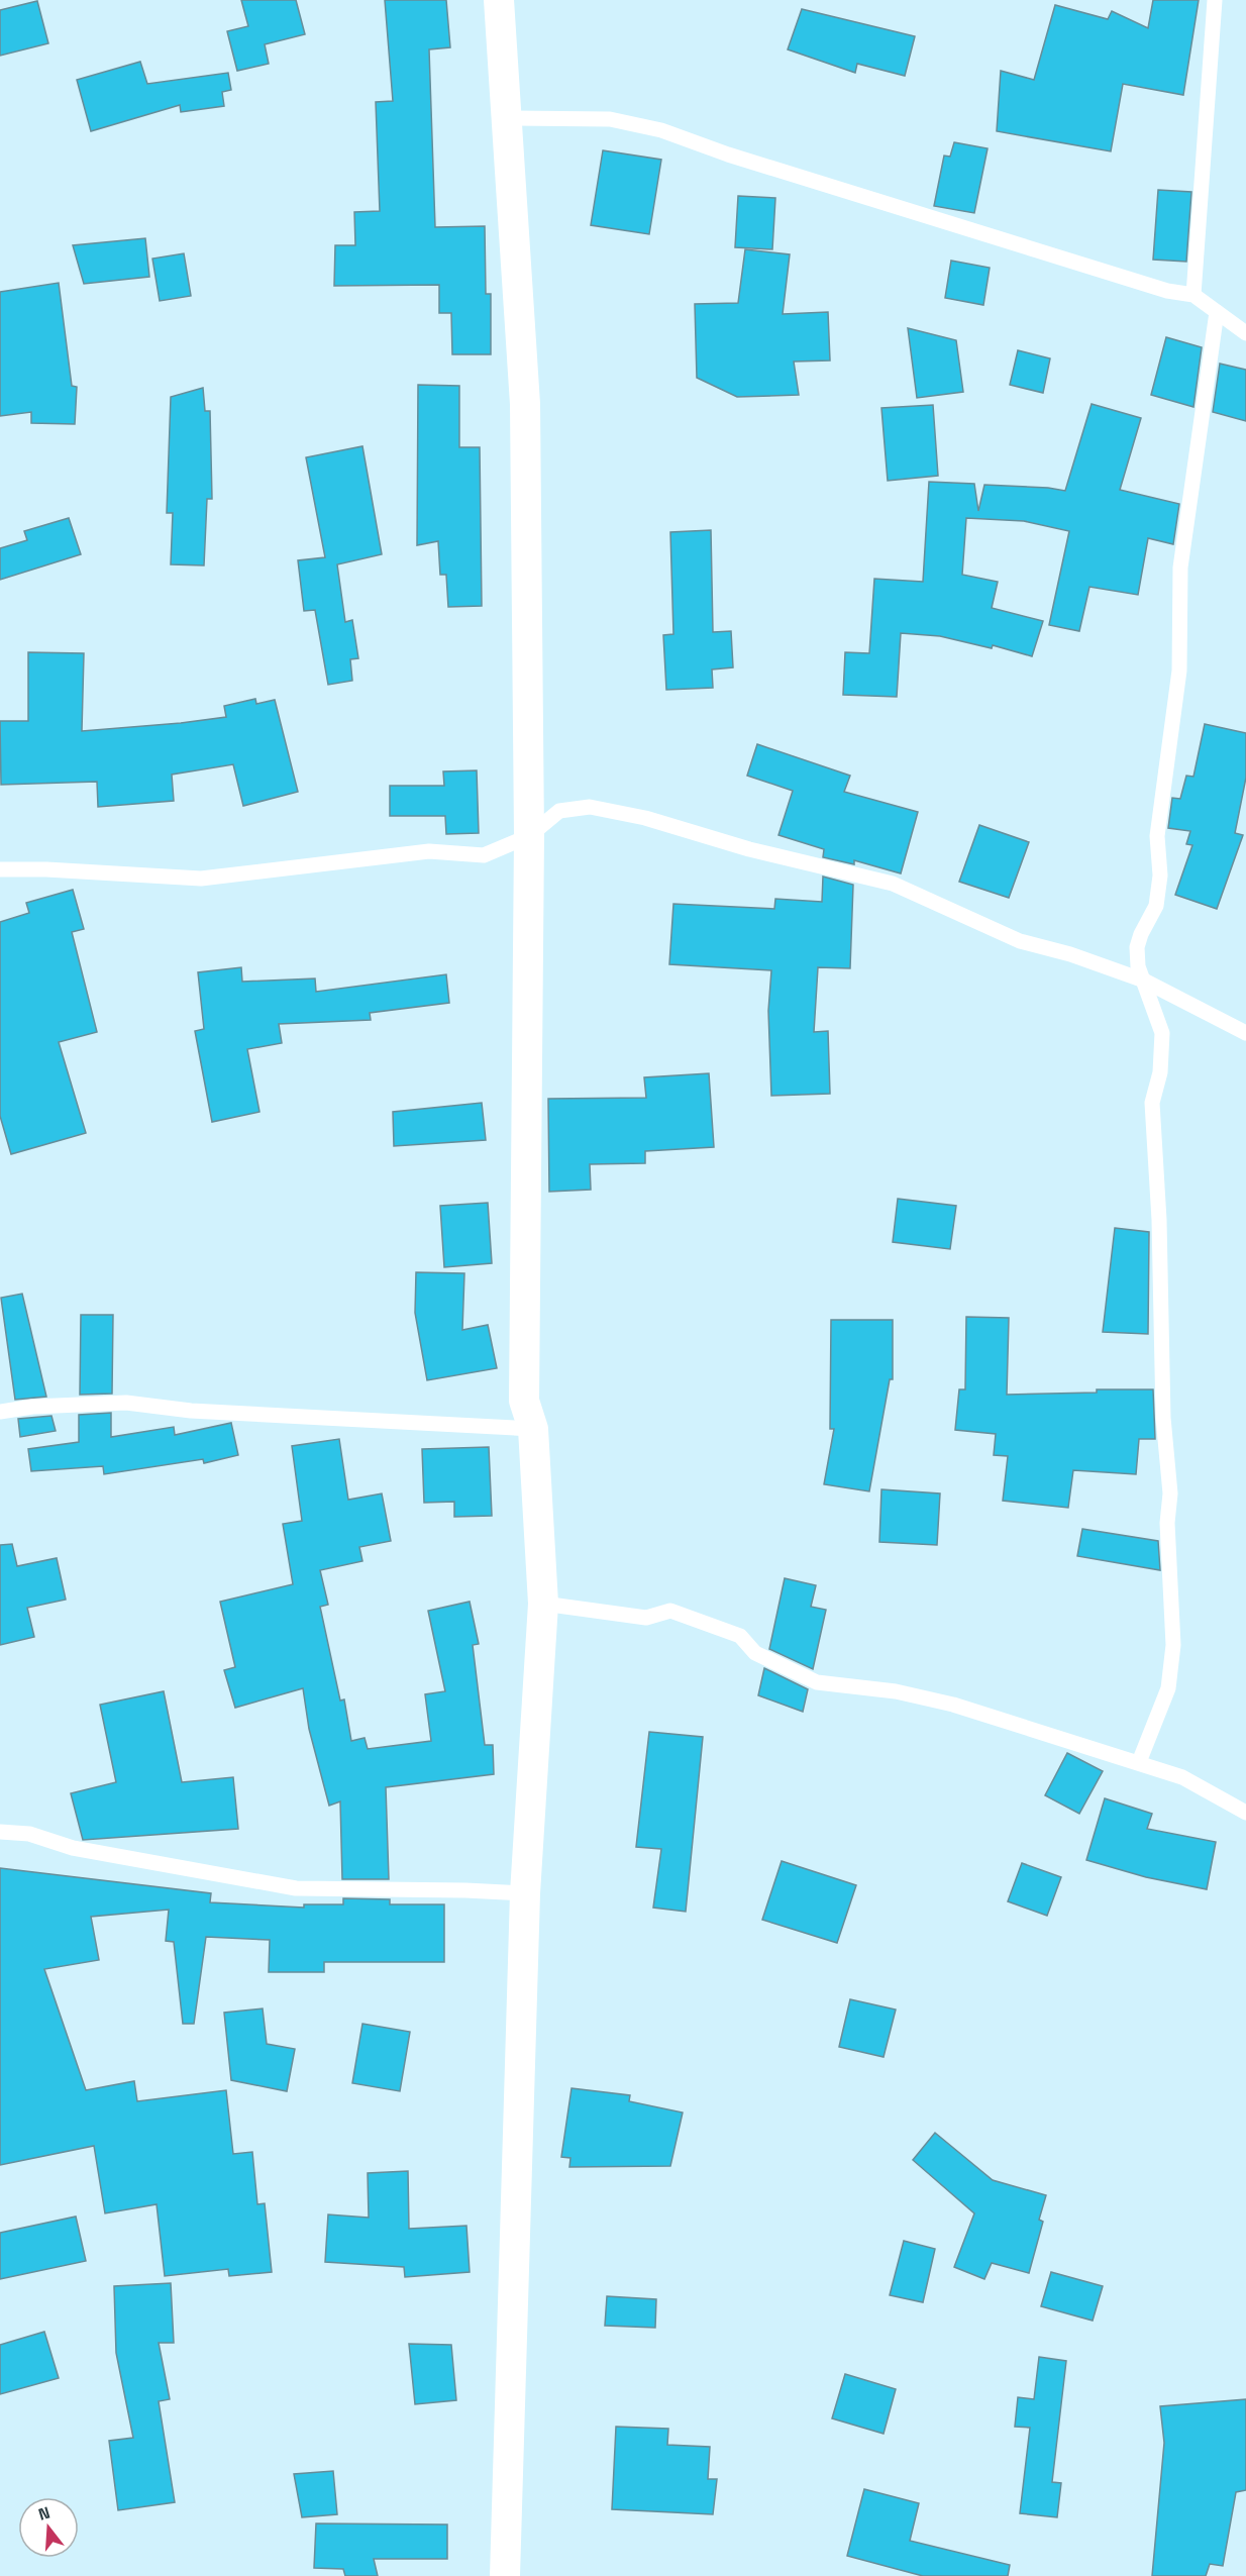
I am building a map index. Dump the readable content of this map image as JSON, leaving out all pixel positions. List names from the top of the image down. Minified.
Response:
{"north":"top"}
